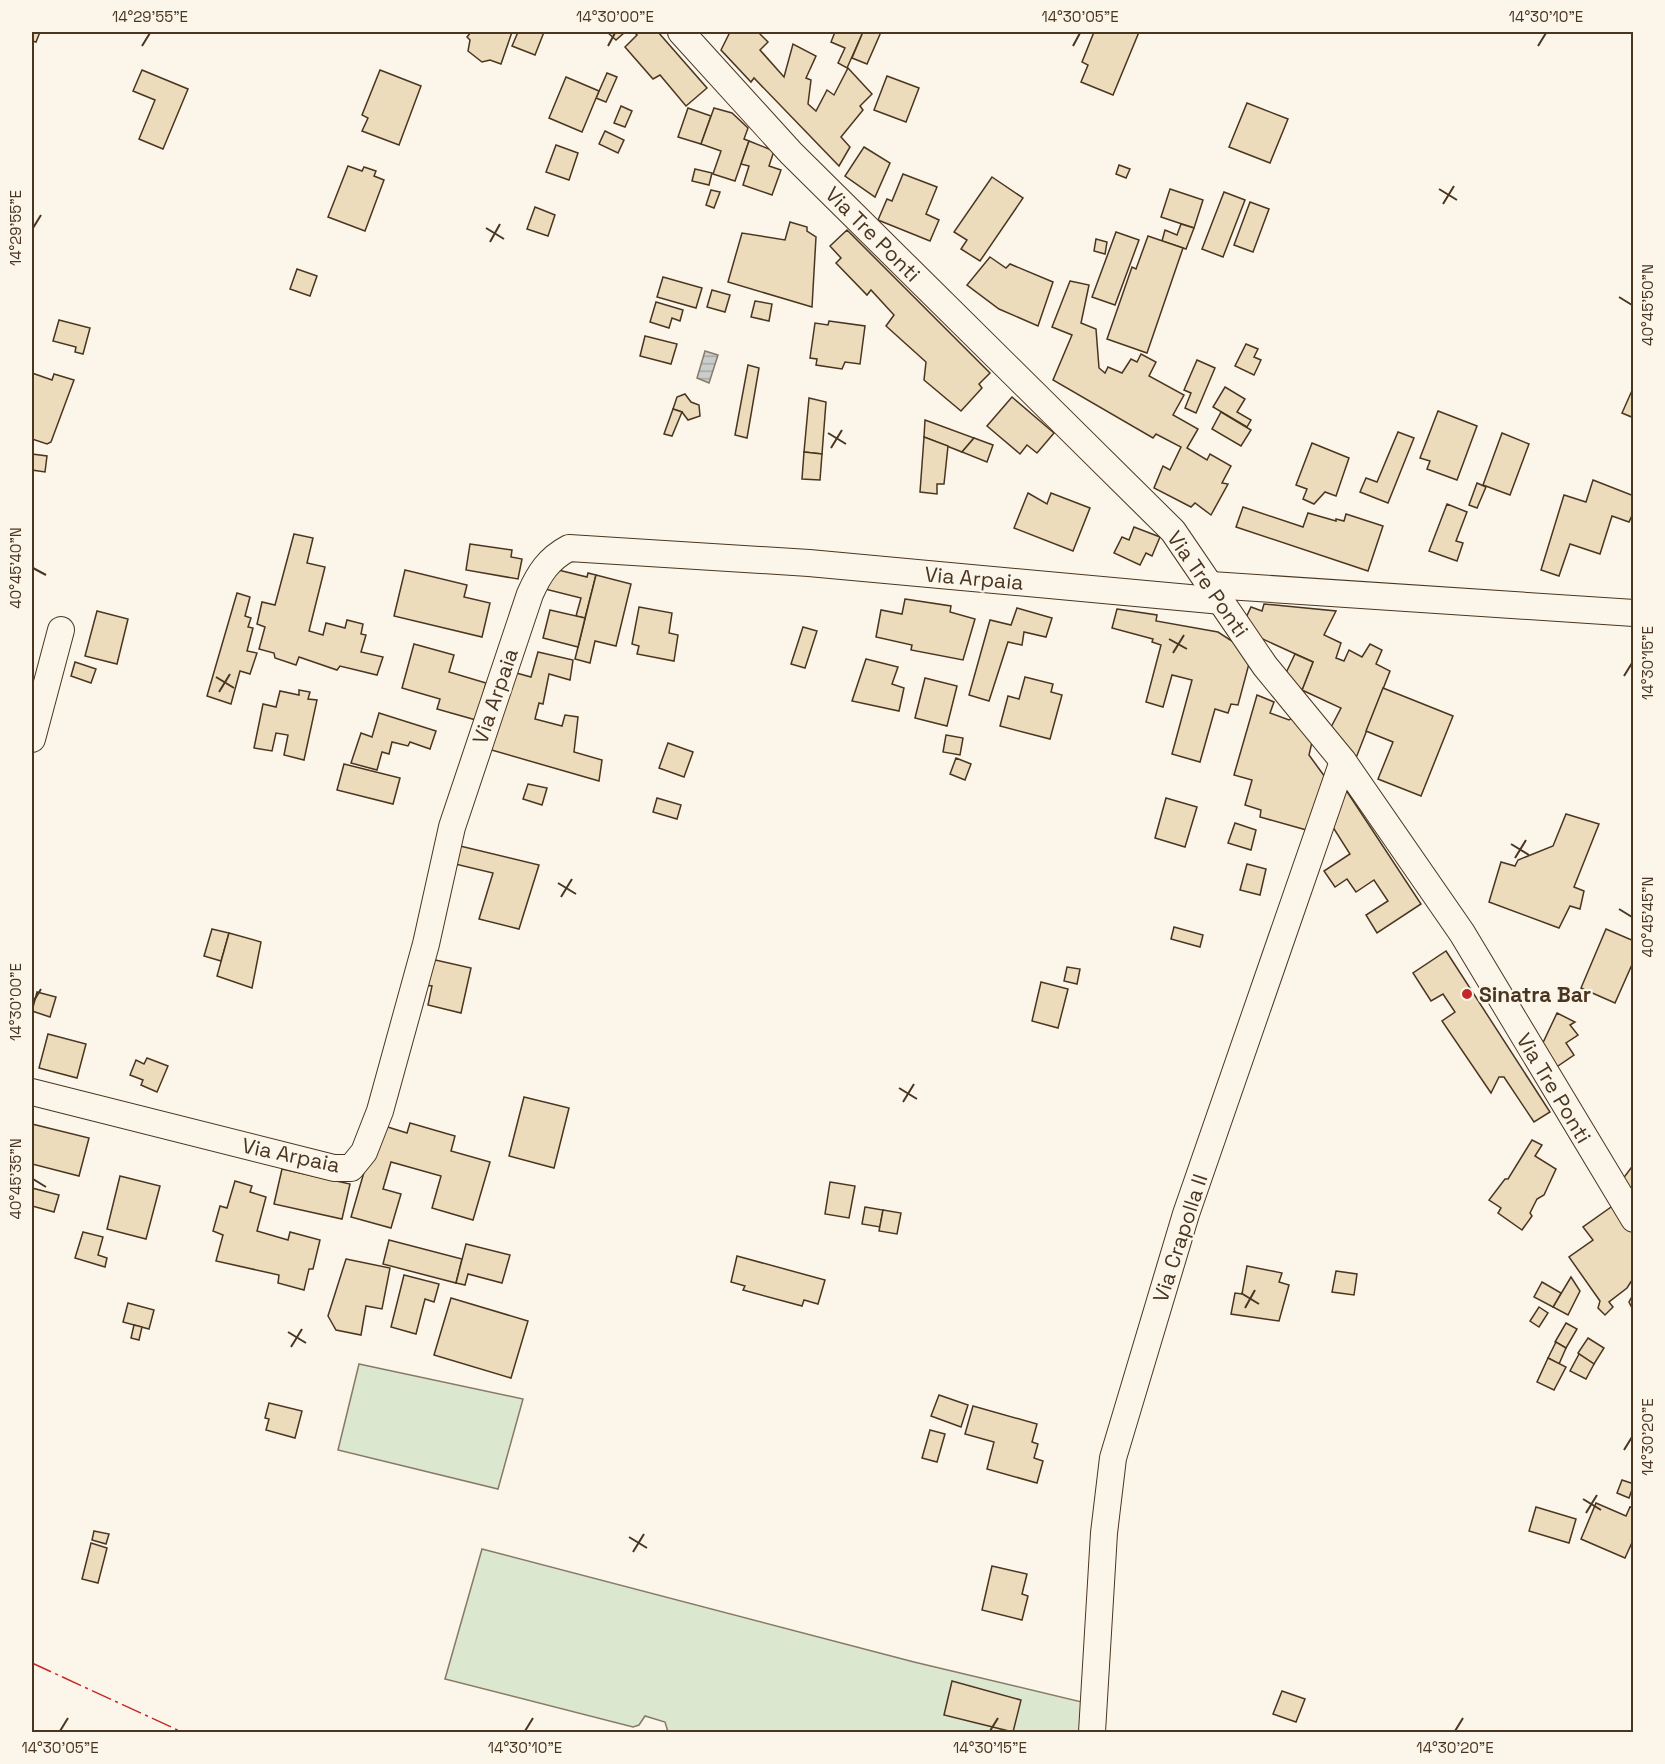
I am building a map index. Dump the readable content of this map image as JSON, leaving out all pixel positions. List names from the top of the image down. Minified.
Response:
{"streets":{"street":["Via Tre Ponti","Via Arpaia","Via Crapolla II"]},"crossings":[["Via Tre Ponti","Via Arpaia"],["Via Tre Ponti","Via Crapolla II"]],"places":["Sinatra Bar"],"coordinates":["14°29'55\"E","14°30'00\"E","14°30'05\"E","14°30'10\"E","40°45'50\"N","40°45'40\"N","14°30'15\"E","40°45'45\"N","40°45'35\"N","14°30'20\"E"]}
